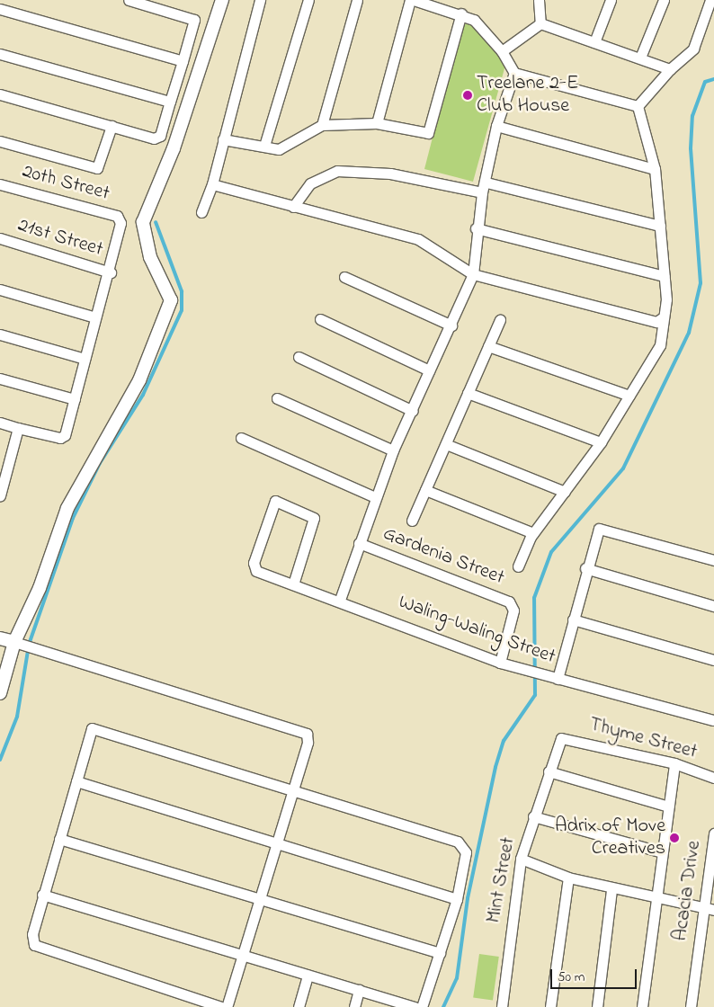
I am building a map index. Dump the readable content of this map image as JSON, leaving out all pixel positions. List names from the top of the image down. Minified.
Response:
{"streets":{"street":["20th Street","21st Street","Gardenia Street","Waling-Waling Street","Thyme Street","Mint Street","Acacia Drive"]},"crossings":[["20th Street","21st Street"],["Gardenia Street","Waling-Waling Street"],["Thyme Street","Mint Street"]],"places":["Treelane 2-E Club House","Adrix of Move Creatives"],"scale_bar":"50 m"}
